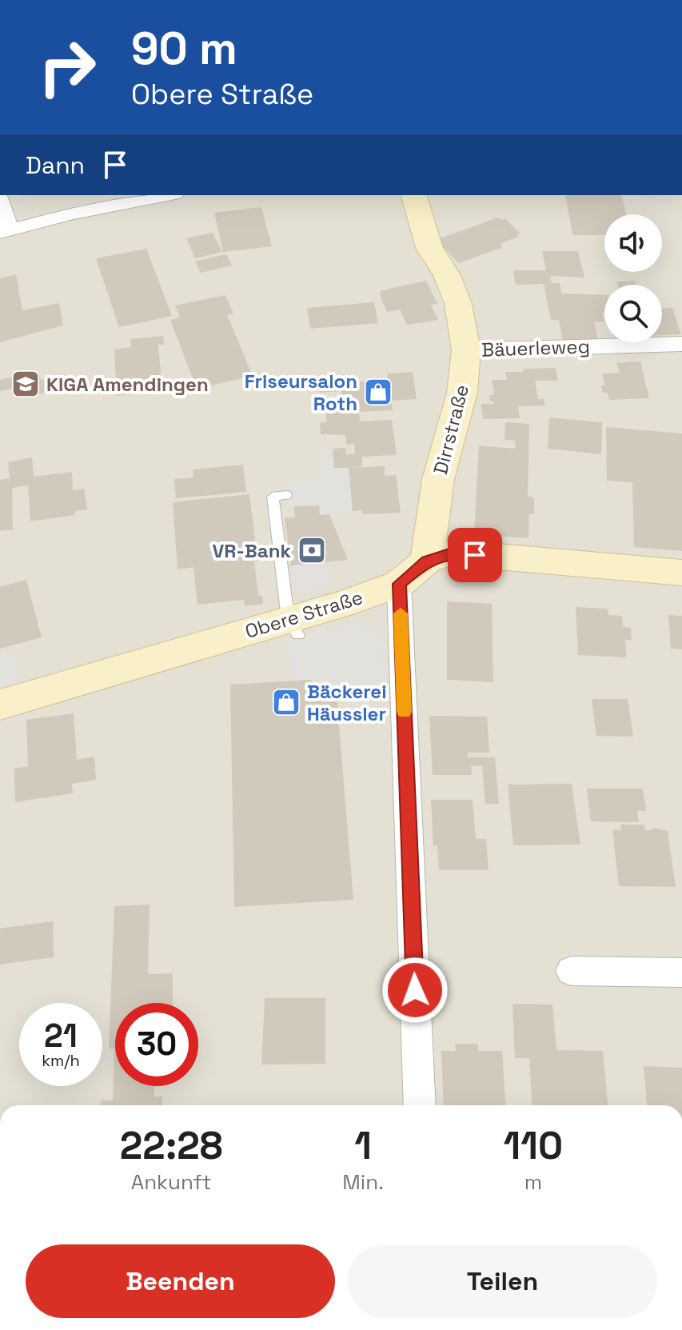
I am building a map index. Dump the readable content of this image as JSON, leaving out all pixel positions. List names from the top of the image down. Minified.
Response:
{"streets":{"street":["Bäuerleweg","Dirrstraße","Obere Straße"]},"crossings":[["Bäuerleweg","Dirrstraße"],["Dirrstraße","Obere Straße"]],"places":{"school or university":["KIGA Amendingen"],"shop":["Friseursalon Roth","Bäckerei Häussler"],"bank":["VR-Bank"]},"page":{"turn":["90 m","Obere Straße"],"then":"Dann","speed":"21 km/h","limit":"30","eta":["22:28","Ankunft","1","Min.","110","m"],"buttons":["Beenden","Teilen"]}}
